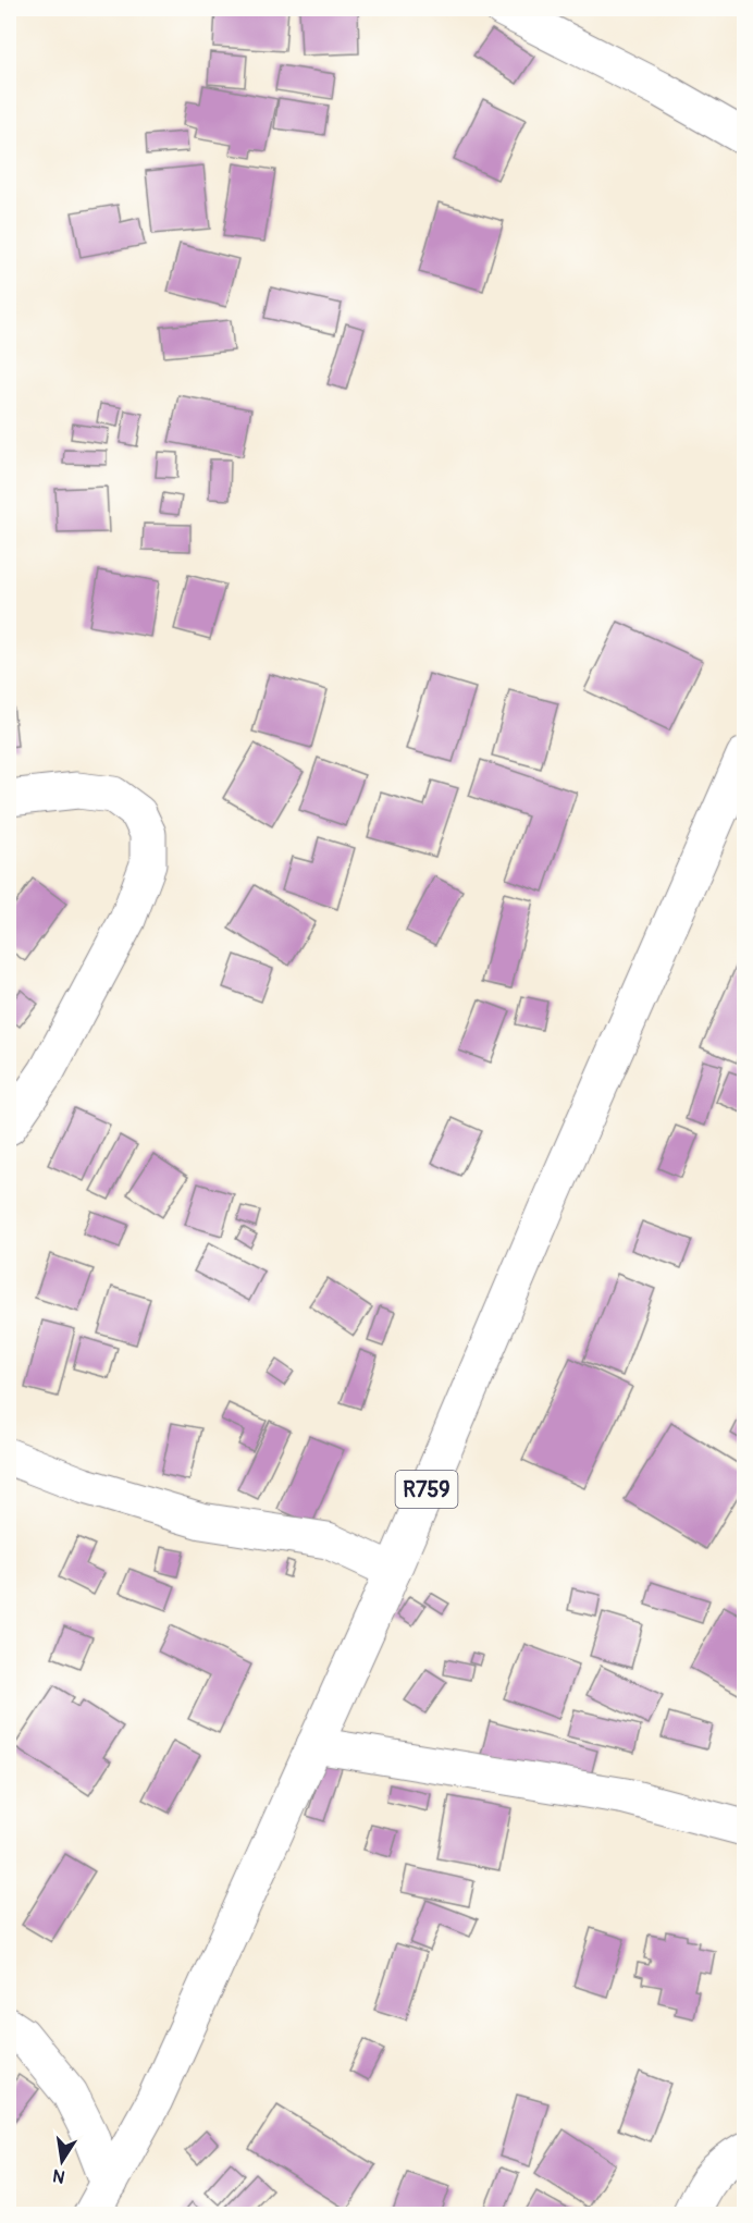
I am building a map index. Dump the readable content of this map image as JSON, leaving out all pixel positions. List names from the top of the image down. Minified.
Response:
{"streets":{"street":["R759"]},"north":"bottom"}
